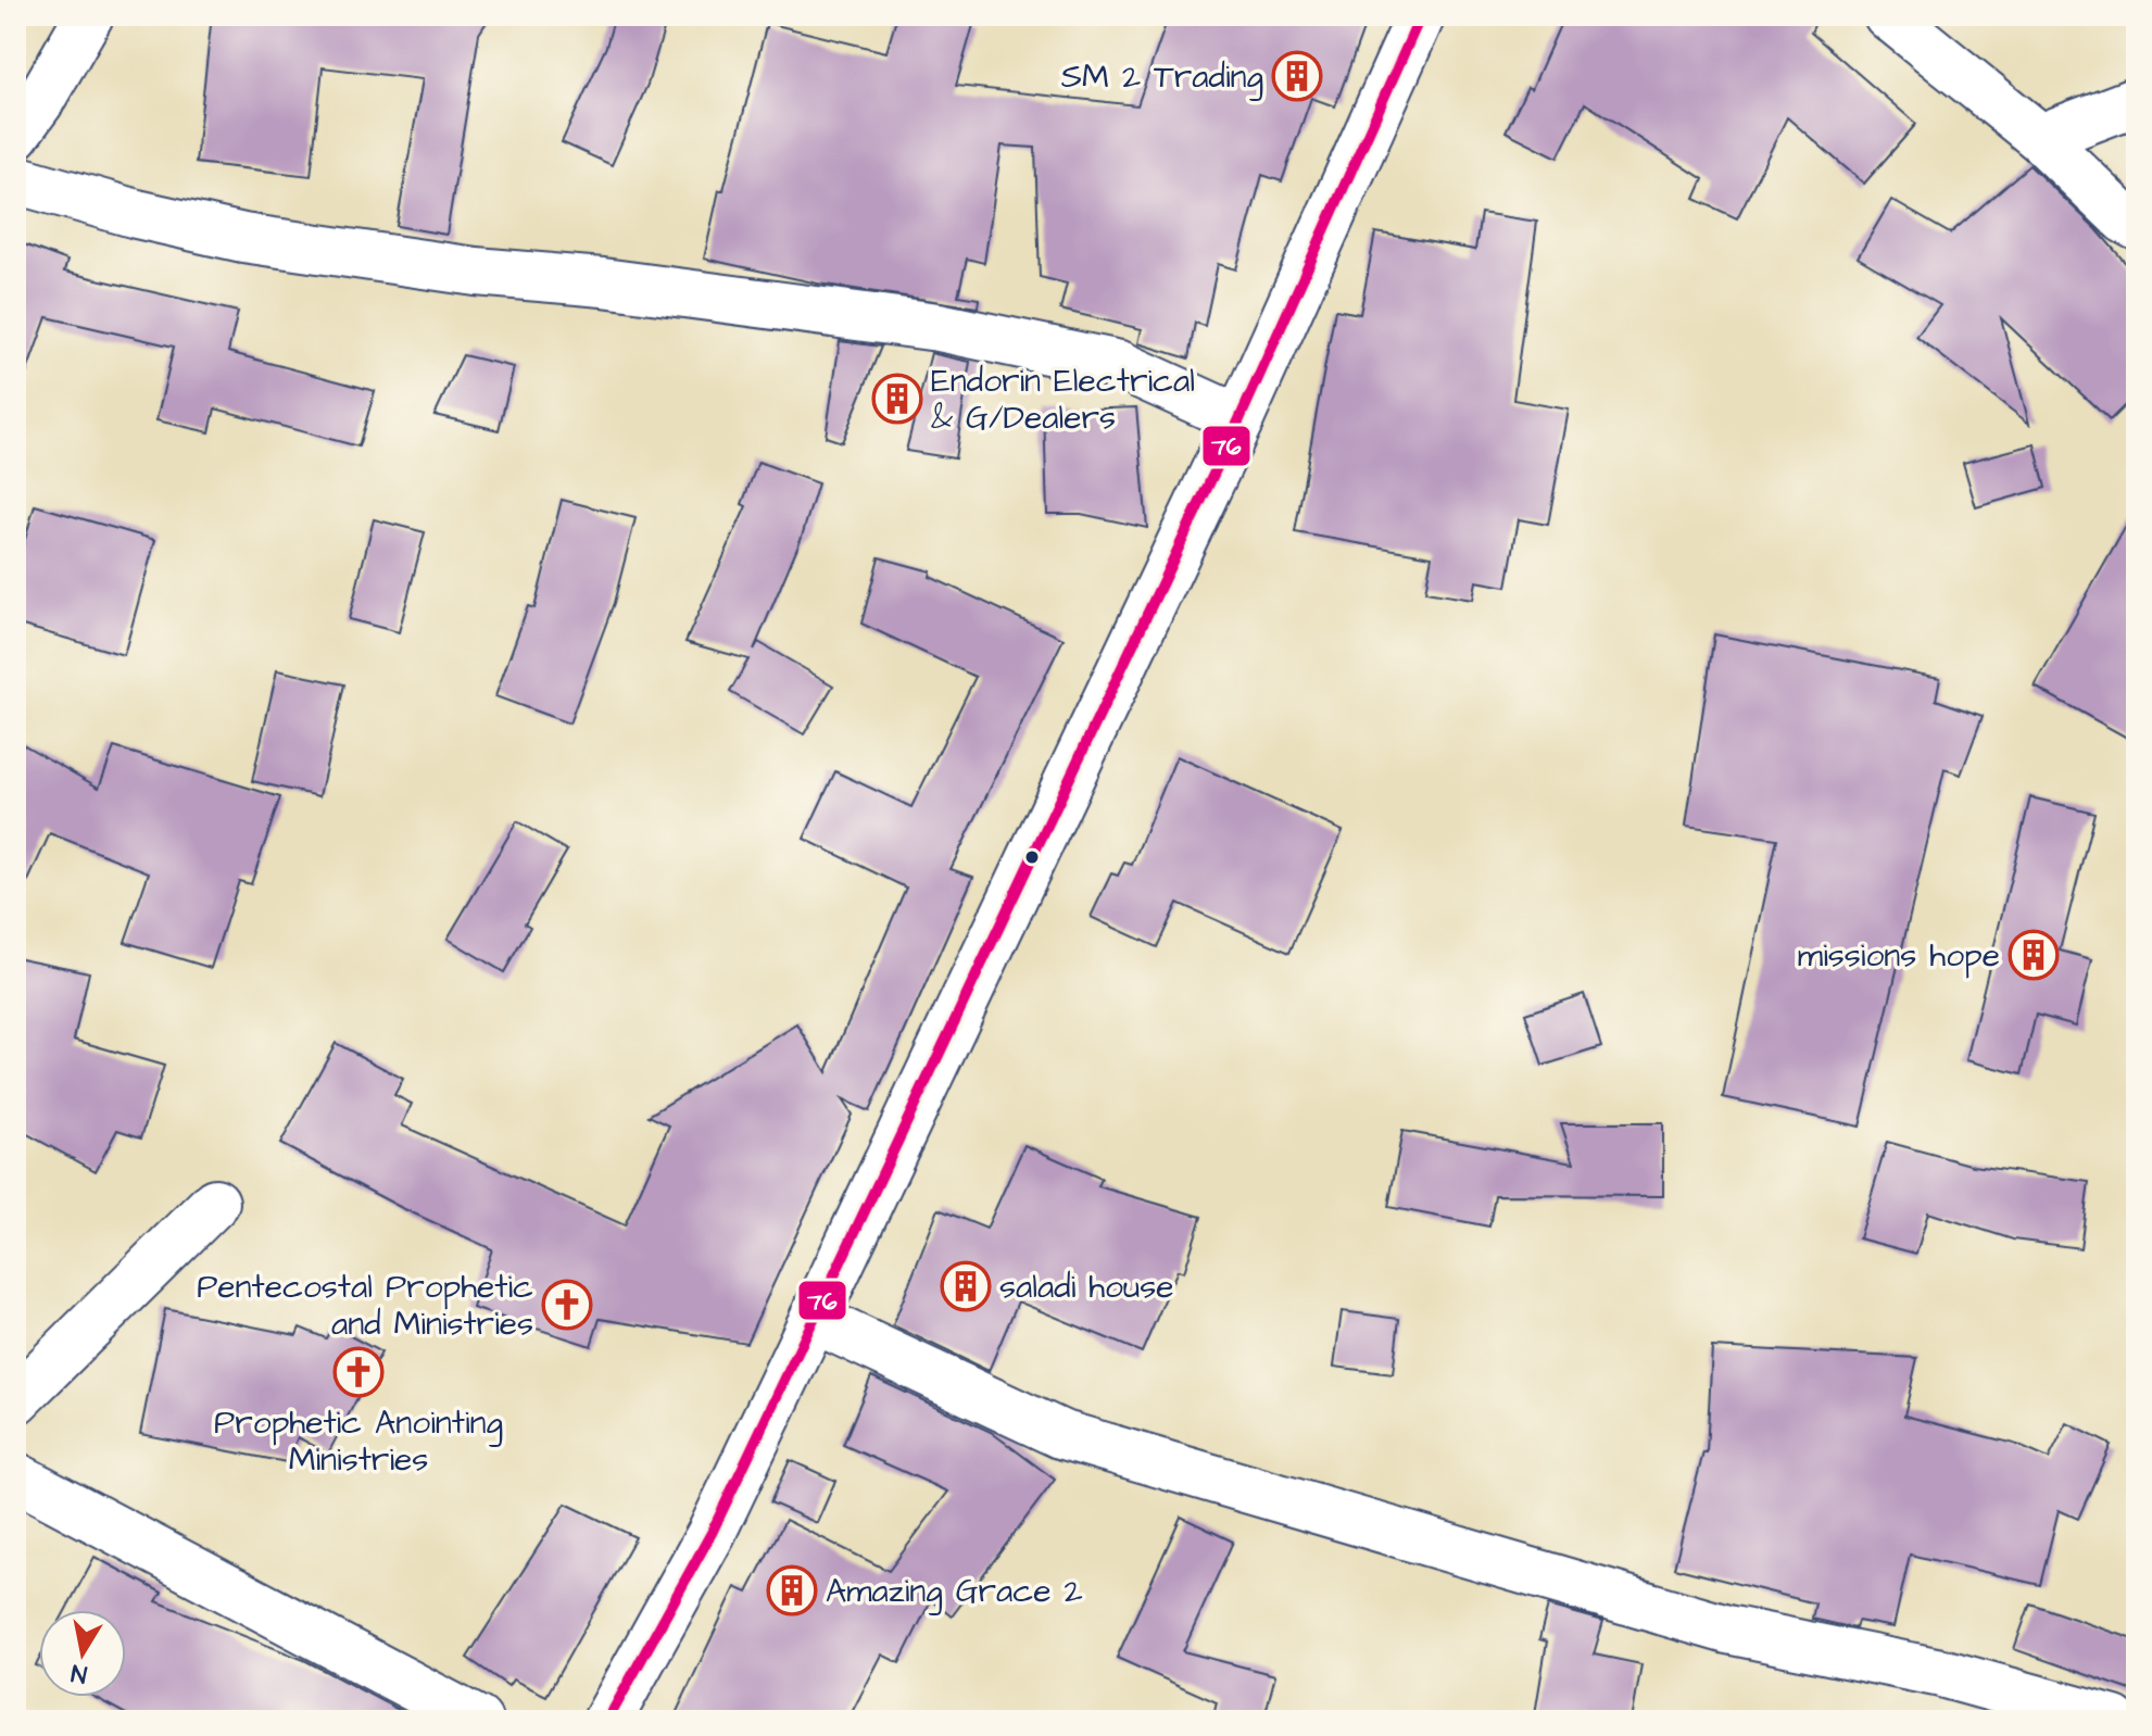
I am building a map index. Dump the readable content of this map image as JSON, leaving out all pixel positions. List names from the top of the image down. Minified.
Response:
{"places":{"building":["SM 2 Trading","Endorin Electrical & G/Dealers","missions hope","saladi house","Amazing Grace 2"],"church":["Pentecostal Prophetic and Ministries","Prophetic Anointing Ministries"]},"lines":["transit line 76"],"north":"bottom"}
